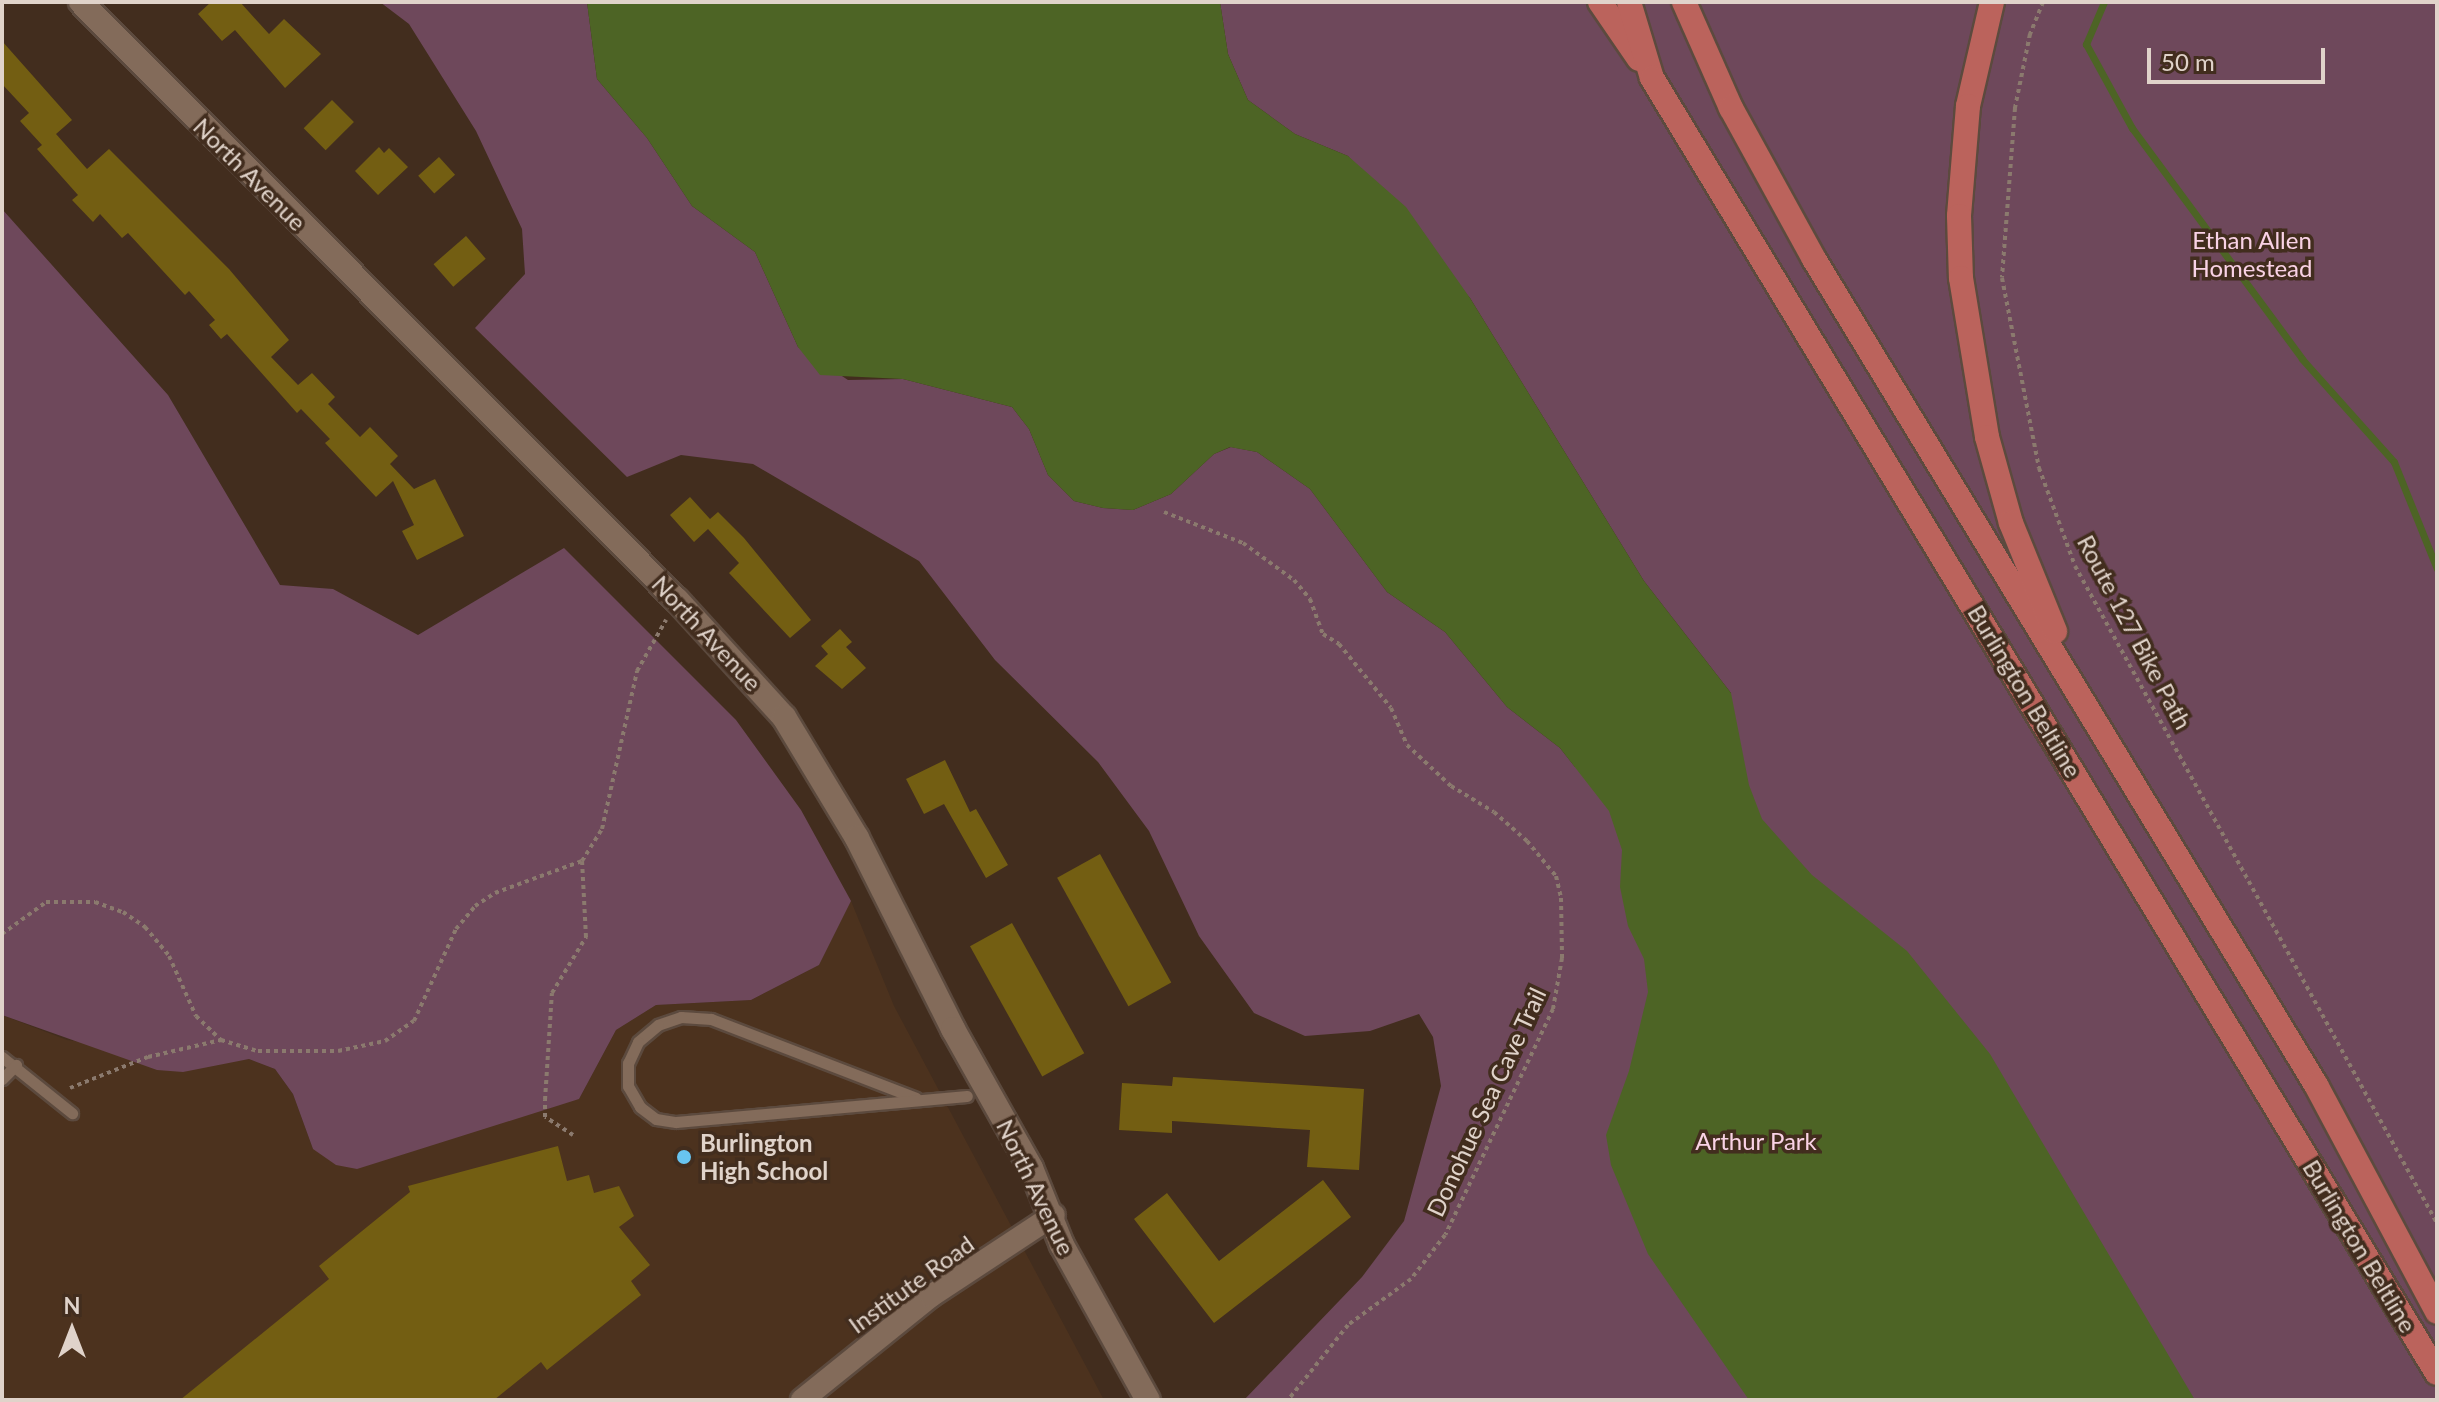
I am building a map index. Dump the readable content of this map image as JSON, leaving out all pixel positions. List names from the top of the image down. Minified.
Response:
{"streets":{"main road":["North Avenue","Burlington Beltline"],"street":["Institute Road"],"path":["Route 127 Bike Path","Donohue Sea Cave Trail"]},"crossings":[["North Avenue","Institute Road"]],"parks":["Ethan Allen Homestead","Arthur Park"],"places":["Burlington High School"],"scale_bar":"50 m","north":"top"}
